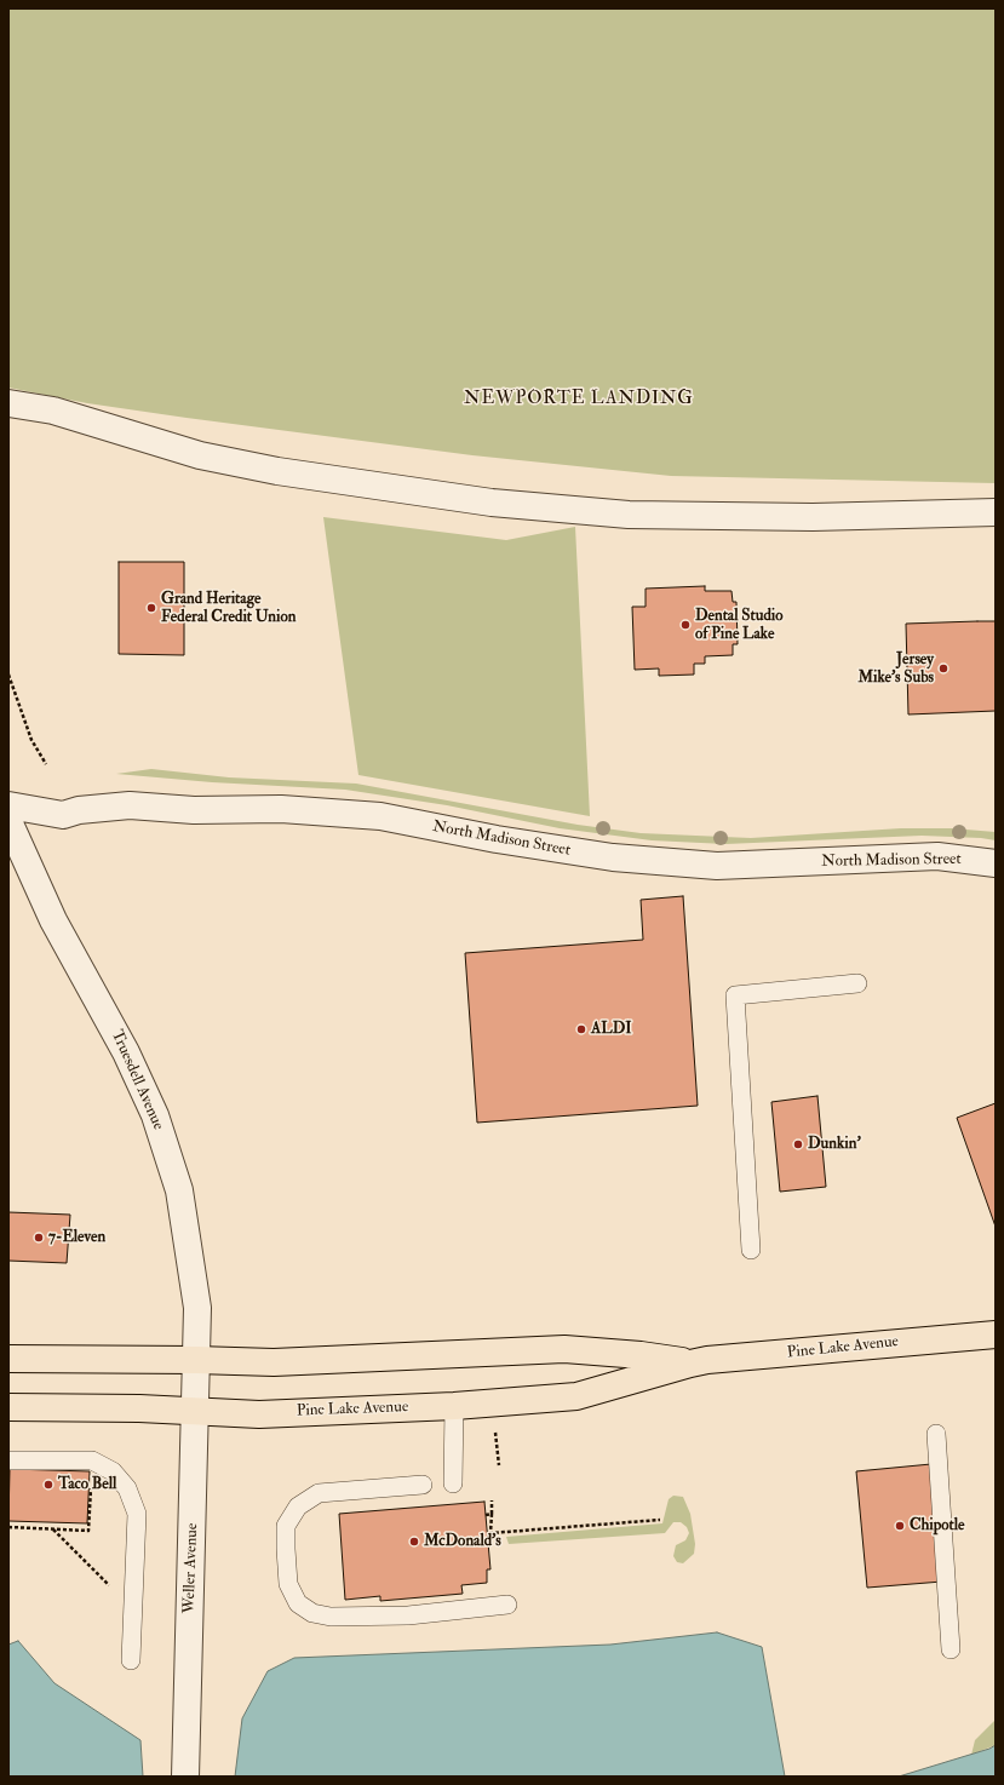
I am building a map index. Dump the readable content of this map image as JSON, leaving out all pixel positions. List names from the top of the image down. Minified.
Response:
{"streets":{"main road":["Pine Lake Avenue"],"street":["North Madison Street","Truesdell Avenue","Weller Avenue"]},"crossings":[["Truesdell Avenue","Pine Lake Avenue"],["Truesdell Avenue","Weller Avenue"],["Pine Lake Avenue","Weller Avenue"]],"districts":["NEWPORTE LANDING"],"places":["Grand Heritage Federal Credit Union","Dental Studio of Pine Lake","Jersey Mike's Subs","ALDI","Dunkin'","7-Eleven","Taco Bell","Chipotle","McDonald's"]}
